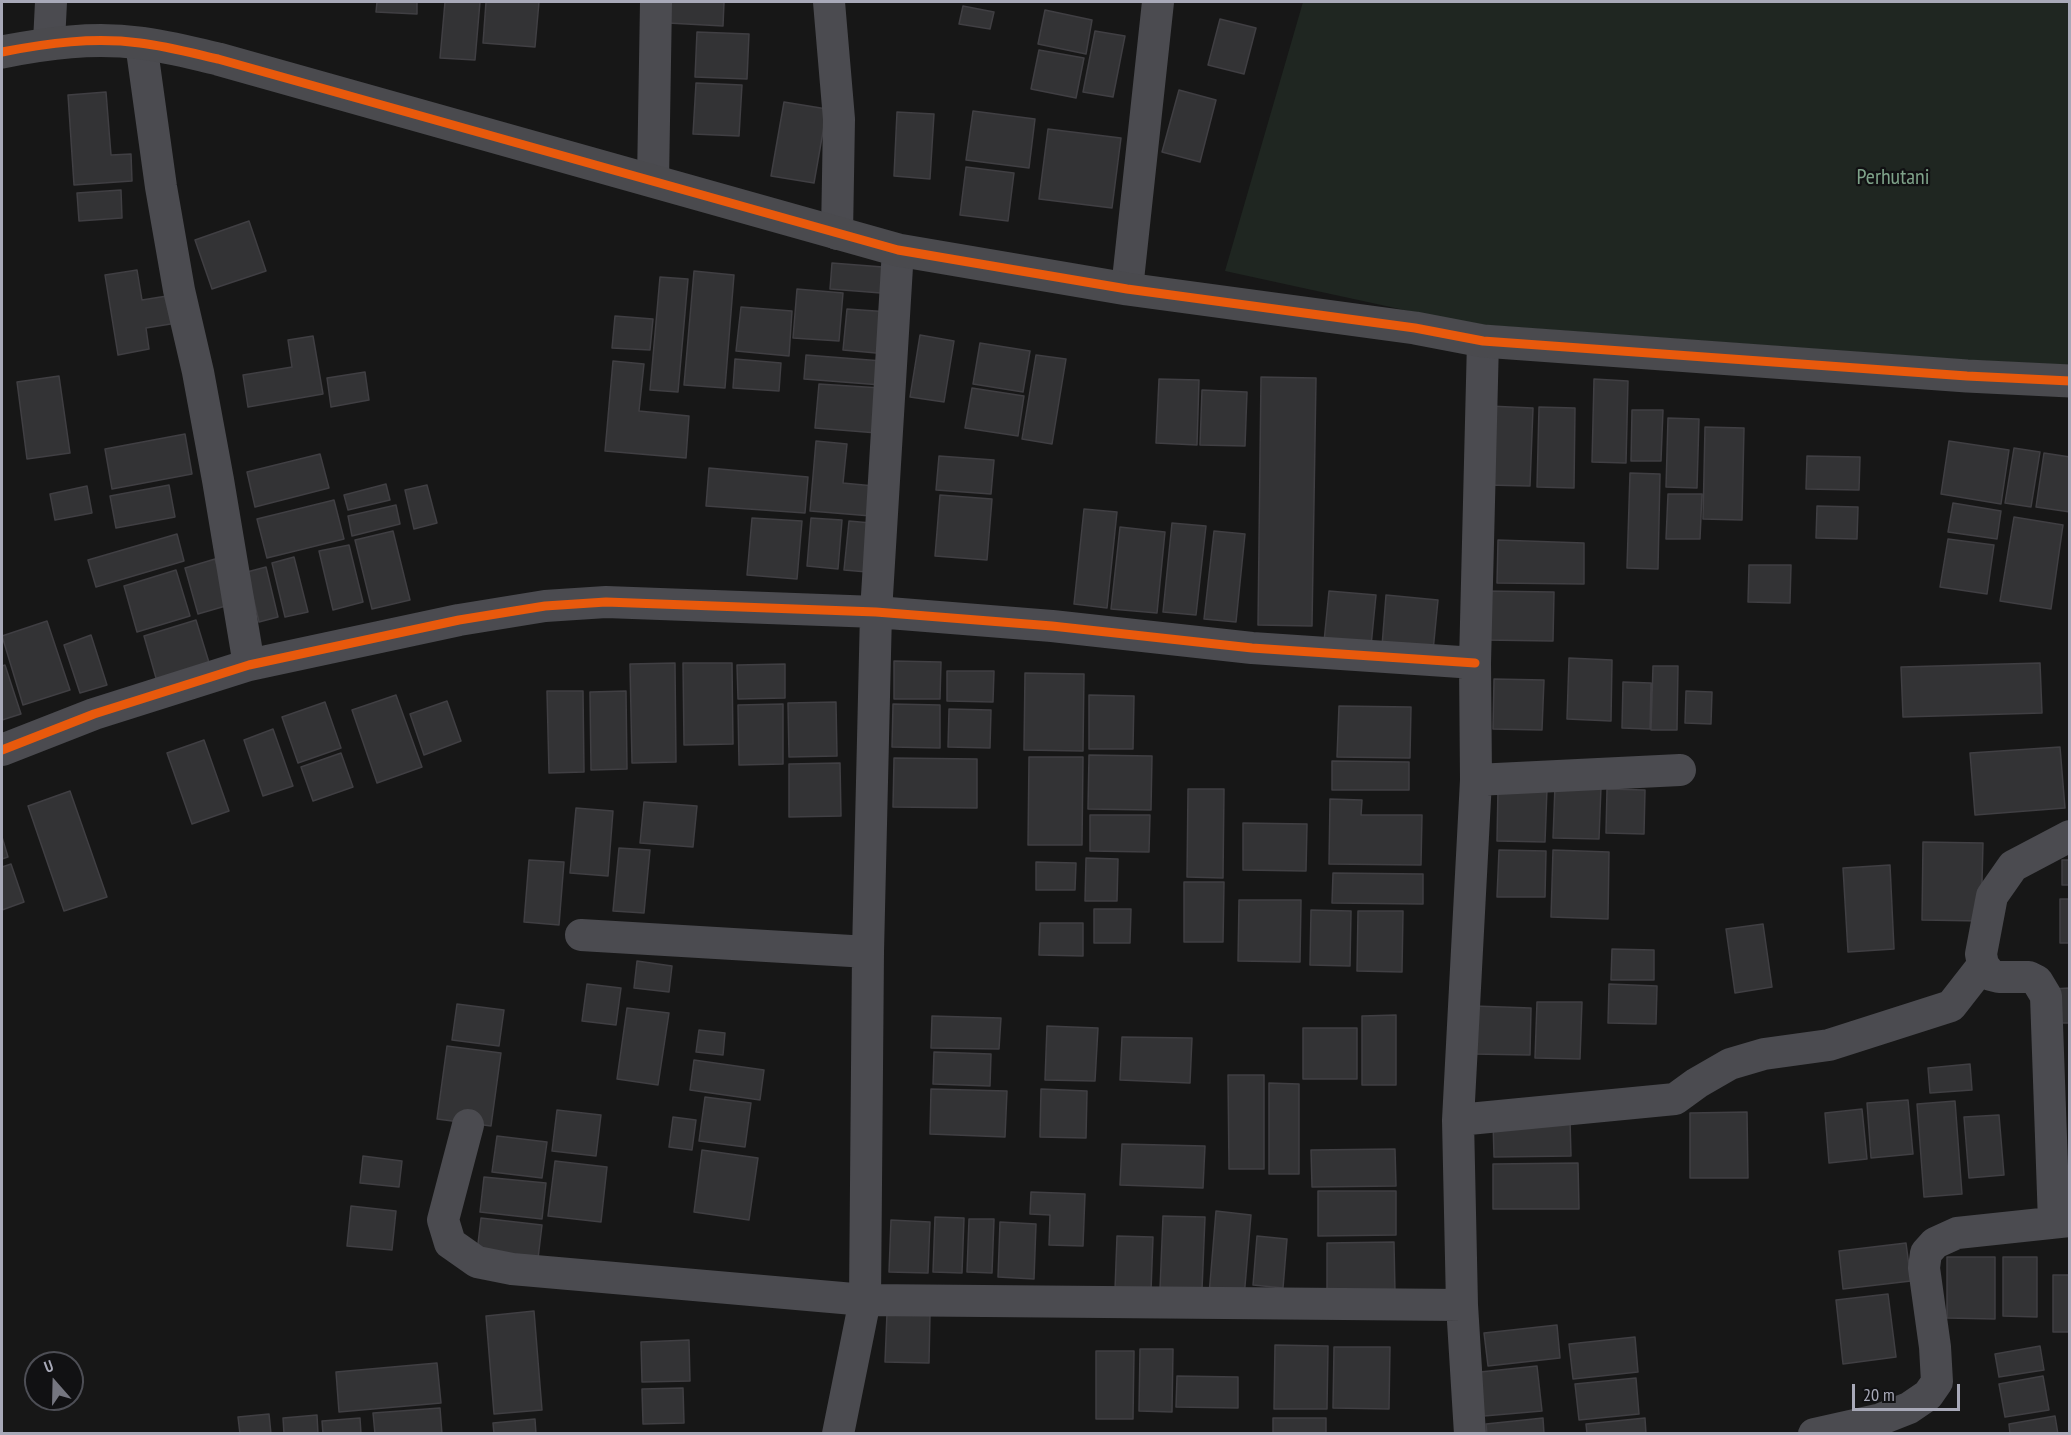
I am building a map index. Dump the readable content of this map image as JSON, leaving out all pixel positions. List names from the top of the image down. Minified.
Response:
{"parks":["Perhutani"],"scale_bar":"20 m","north":"top"}
